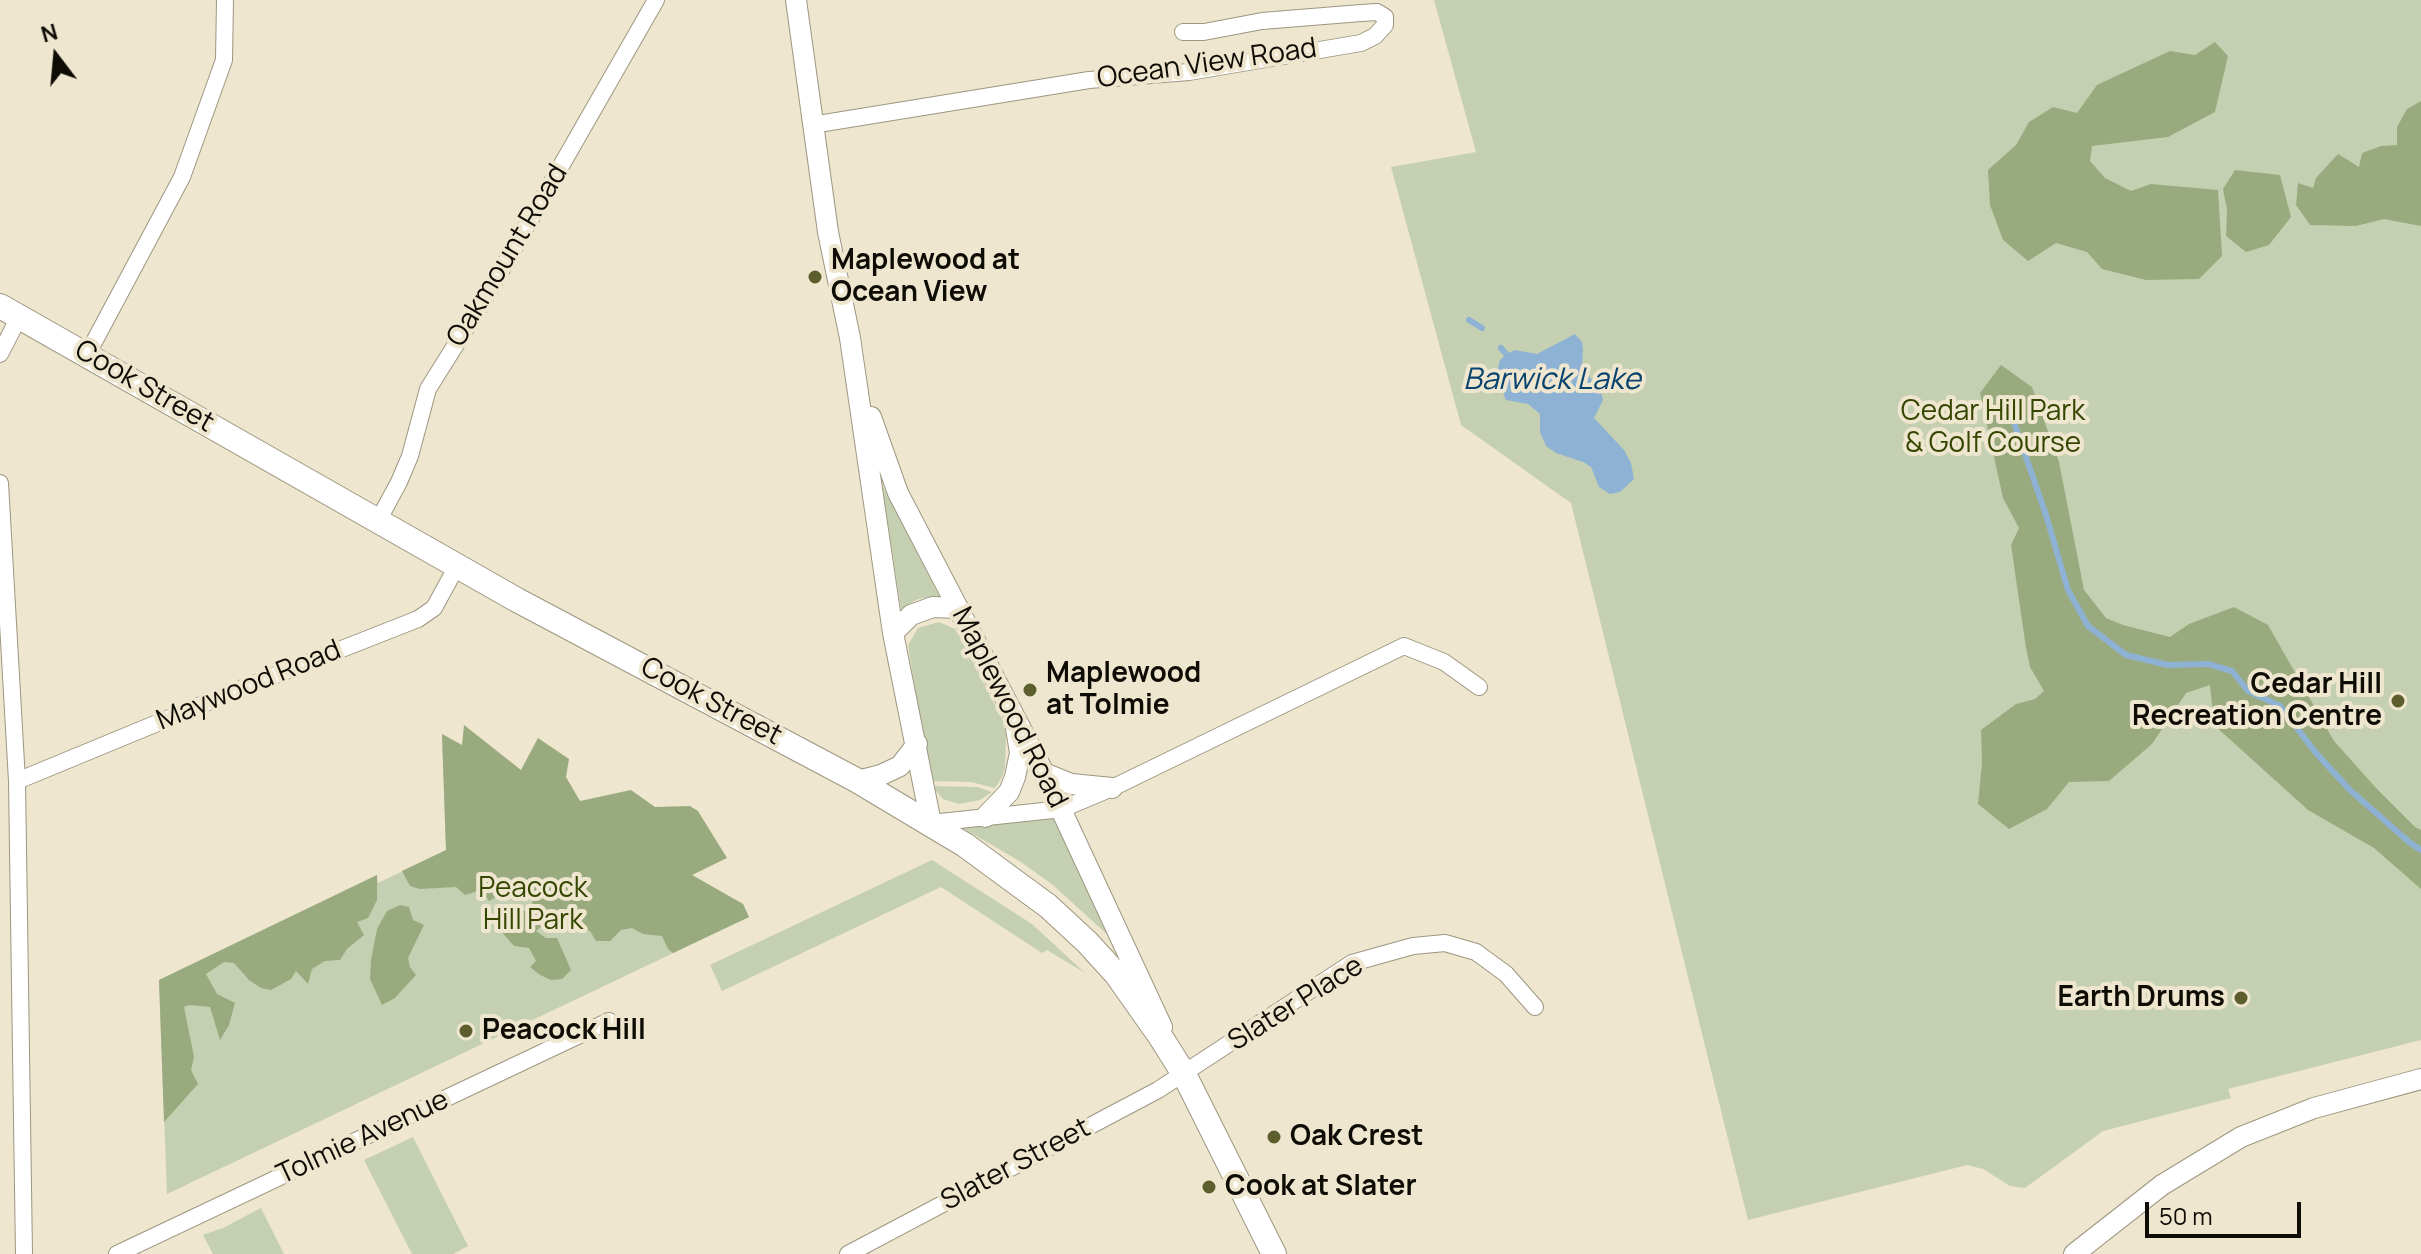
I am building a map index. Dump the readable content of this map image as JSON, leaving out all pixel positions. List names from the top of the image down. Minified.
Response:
{"streets":{"main road":["Cook Street"],"street":["Ocean View Road","Oakmount Road","Maywood Road","Maplewood Road","Slater Place","Tolmie Avenue","Slater Street"]},"crossings":[["Ocean View Road","Maplewood Road"],["Oakmount Road","Cook Street"],["Cook Street","Maywood Road"],["Cook Street","Maplewood Road"],["Cook Street","Slater Place"],["Cook Street","Slater Street"],["Maplewood Road","Slater Place"],["Maplewood Road","Slater Street"],["Slater Place","Slater Street"]],"water":["Barwick Lake"],"parks":["Cedar Hill Park & Golf Course","Peacock Hill Park"],"places":["Maplewood at Ocean View","Maplewood at Tolmie","Cedar Hill Recreation Centre","Earth Drums","Peacock Hill","Oak Crest","Cook at Slater"],"scale_bar":"50 m","north":"top"}
